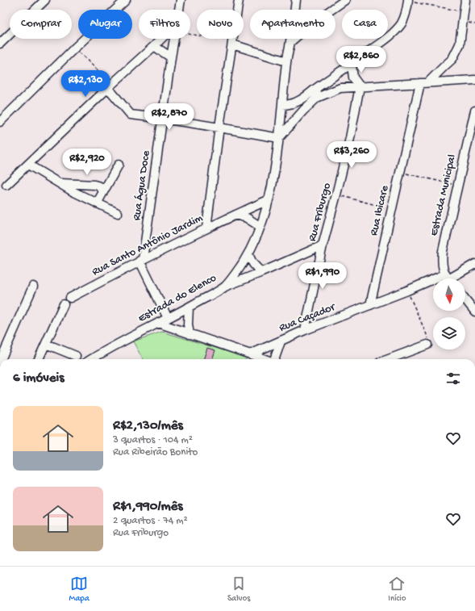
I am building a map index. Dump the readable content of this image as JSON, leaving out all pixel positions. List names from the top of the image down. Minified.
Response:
{"streets":{"street":["Rua Água Doce","Estrada Municipal","Rua Ibicare","Rua Friburgo","Rua Santo Antônio Jardim","Estrada do Elenco","Rua Caçador"]},"crossings":[["Rua Água Doce","Rua Santo Antônio Jardim"],["Rua Ibicare","Rua Caçador"],["Rua Friburgo","Rua Caçador"],["Rua Santo Antônio Jardim","Estrada do Elenco"]],"north":"bottom","page":{"chip":["Comprar","Alugar","Filtros","Novo","Apartamento","Casa"],"price":["R$2,860","R$2,130","R$2,870","R$3,260","R$2,920","R$1,990"],"heading":"6 imóveis","list":[{"name":"R$2,130/mês","note":"3 quartos · 104 m² · Rua Ribeirão Bonito"},{"name":"R$1,990/mês","note":"2 quartos · 74 m² · Rua Friburgo"}],"tabs":["Mapa","Salvos","Início"]}}
